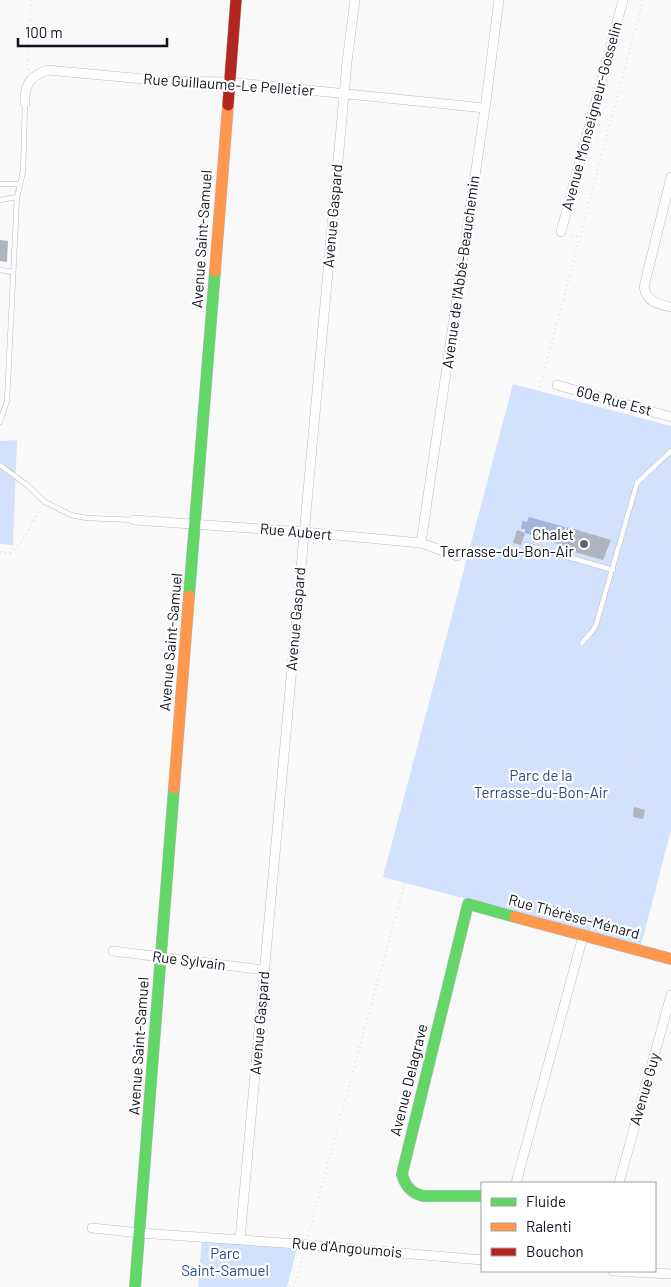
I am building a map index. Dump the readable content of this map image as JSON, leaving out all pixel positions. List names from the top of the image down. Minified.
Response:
{"streets":{"street":["Rue Guillaume-Le Pelletier","Avenue Monseigneur-Gosselin","Avenue Gaspard","Avenue Saint-Samuel","Avenue de l'Abbé-Beauchemin","60e Rue Est","Rue Aubert","Rue Thérèse-Ménard","Rue Sylvain","Avenue Delagrave","Avenue Guy","Rue d'Angoumois"]},"crossings":[["Rue Guillaume-Le Pelletier","Avenue Gaspard"],["Rue Guillaume-Le Pelletier","Avenue Saint-Samuel"],["Rue Guillaume-Le Pelletier","Avenue de l'Abbé-Beauchemin"],["Avenue Gaspard","Rue Aubert"],["Avenue Gaspard","Rue Sylvain"],["Avenue Gaspard","Rue d'Angoumois"],["Avenue Saint-Samuel","Rue Aubert"],["Avenue Saint-Samuel","Rue Sylvain"],["Avenue Saint-Samuel","Rue d'Angoumois"],["Avenue de l'Abbé-Beauchemin","Rue Aubert"],["Rue Thérèse-Ménard","Avenue Delagrave"]],"parks":["Parc de la Terrasse-du-Bon-Air","Parc Saint-Samuel"],"places":["Chalet Terrasse-du-Bon-Air"],"legend":["Fluide","Ralenti","Bouchon"],"scale_bar":"100 m"}
